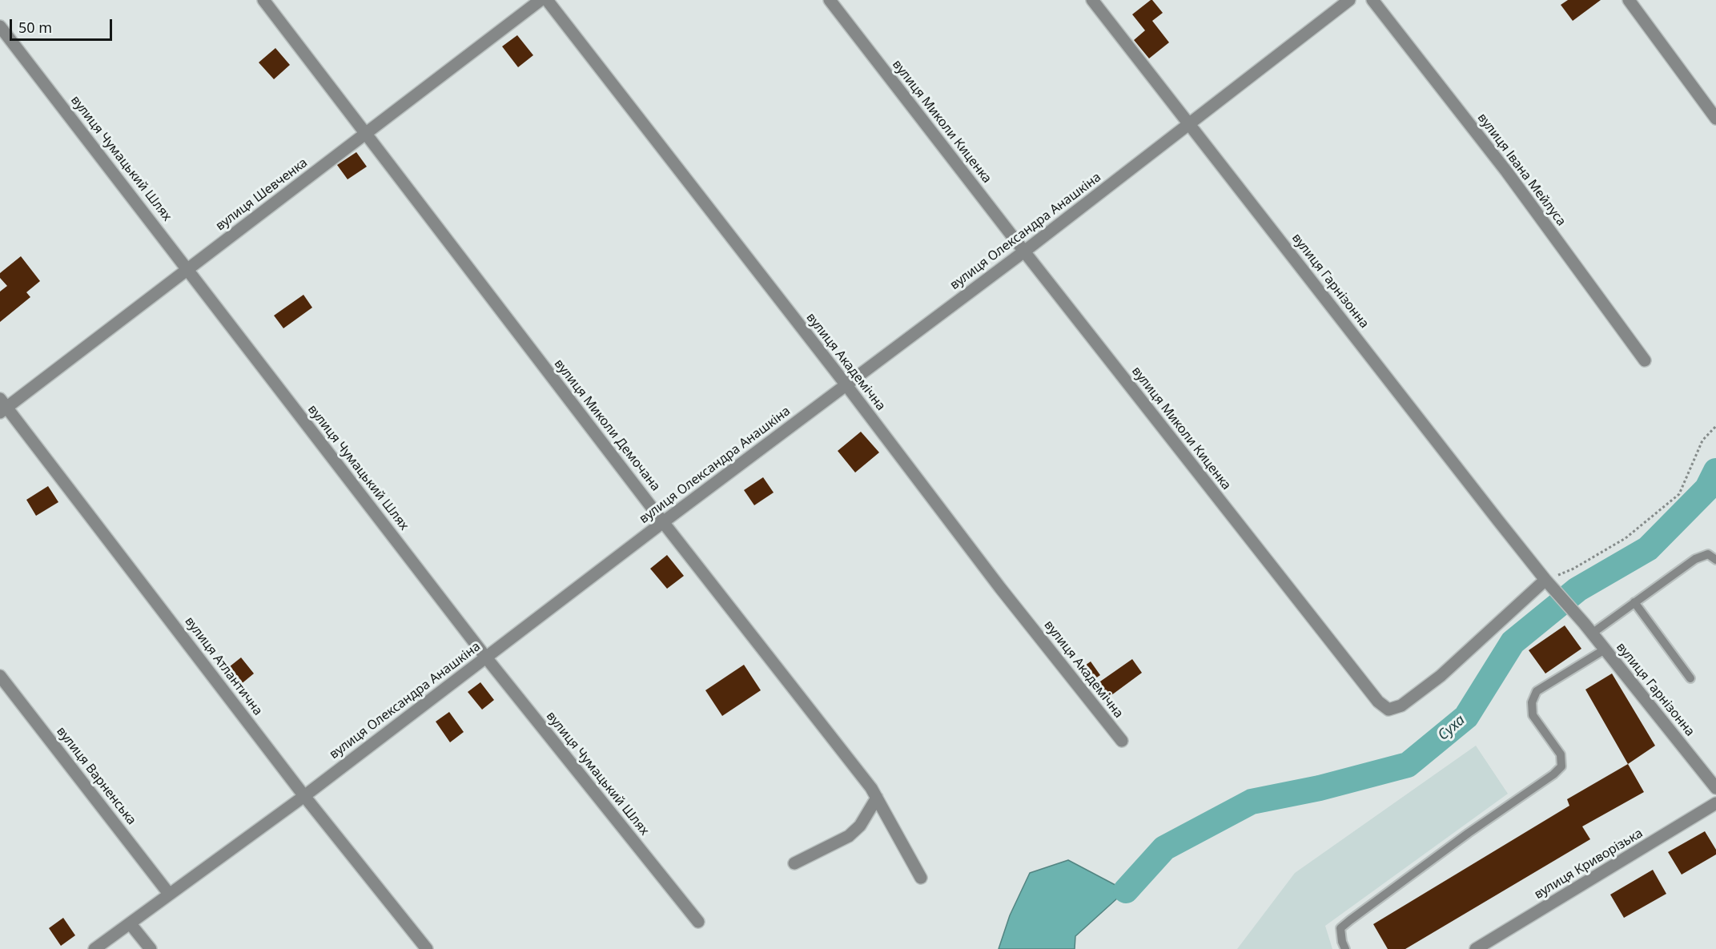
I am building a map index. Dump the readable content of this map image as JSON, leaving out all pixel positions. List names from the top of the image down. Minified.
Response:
{"streets":{"street":["вулиця Миколи Киценка","вулиця Чумацький Шлях","вулиця Івана Мейлуса","вулиця Шевченка","вулиця Олександра Анашкіна","вулиця Гарнізонна","вулиця Академічна","вулиця Миколи Демочана","вулиця Атлантична","вулиця Варненська","вулиця Криворізька"]},"crossings":[["вулиця Миколи Киценка","вулиця Олександра Анашкіна"],["вулиця Миколи Киценка","вулиця Гарнізонна"],["вулиця Чумацький Шлях","вулиця Шевченка"],["вулиця Чумацький Шлях","вулиця Олександра Анашкіна"],["вулиця Шевченка","вулиця Миколи Демочана"],["вулиця Шевченка","вулиця Атлантична"],["вулиця Олександра Анашкіна","вулиця Гарнізонна"],["вулиця Олександра Анашкіна","вулиця Академічна"],["вулиця Олександра Анашкіна","вулиця Миколи Демочана"],["вулиця Олександра Анашкіна","вулиця Атлантична"],["вулиця Олександра Анашкіна","вулиця Варненська"]],"water":["Суха"],"scale_bar":"50 m"}
